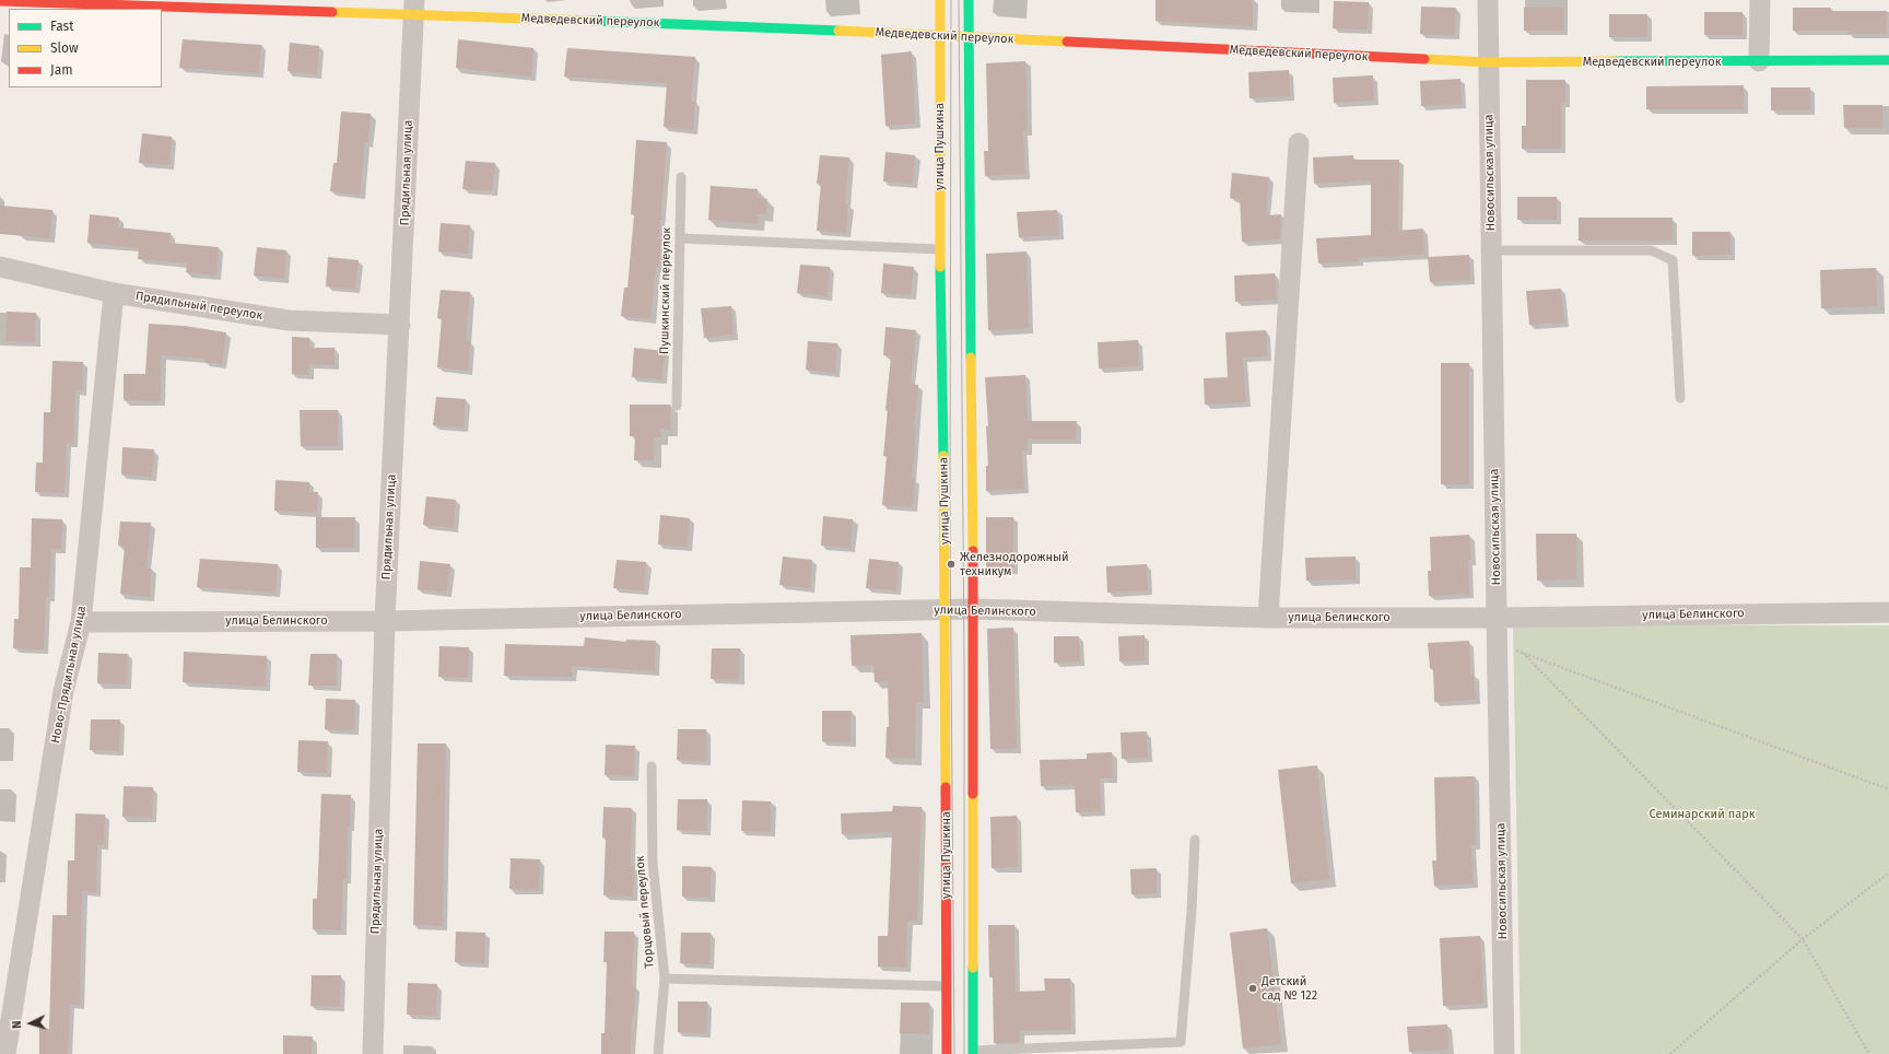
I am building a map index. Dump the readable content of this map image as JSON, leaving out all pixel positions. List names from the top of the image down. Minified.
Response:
{"streets":{"main road":["Медведевский переулок","улица Пушкина"],"street":["Прядильная улица","Новосильская улица","Прядильный переулок","улица Белинского","Ново-Прядильная улица"],"lane":["Пушкинский переулок","Торцовый переулок"]},"crossings":[["Медведевский переулок","улица Пушкина"],["Медведевский переулок","Прядильная улица"],["Медведевский переулок","Новосильская улица"],["улица Пушкина","улица Белинского"],["Прядильная улица","Прядильный переулок"],["Прядильная улица","улица Белинского"],["Новосильская улица","улица Белинского"],["Прядильный переулок","Ново-Прядильная улица"],["улица Белинского","Ново-Прядильная улица"]],"parks":["Семинарский парк"],"places":["Железнодорожный техникум","Детский сад № 122"],"legend":["Fast","Slow","Jam"],"north":"left"}
